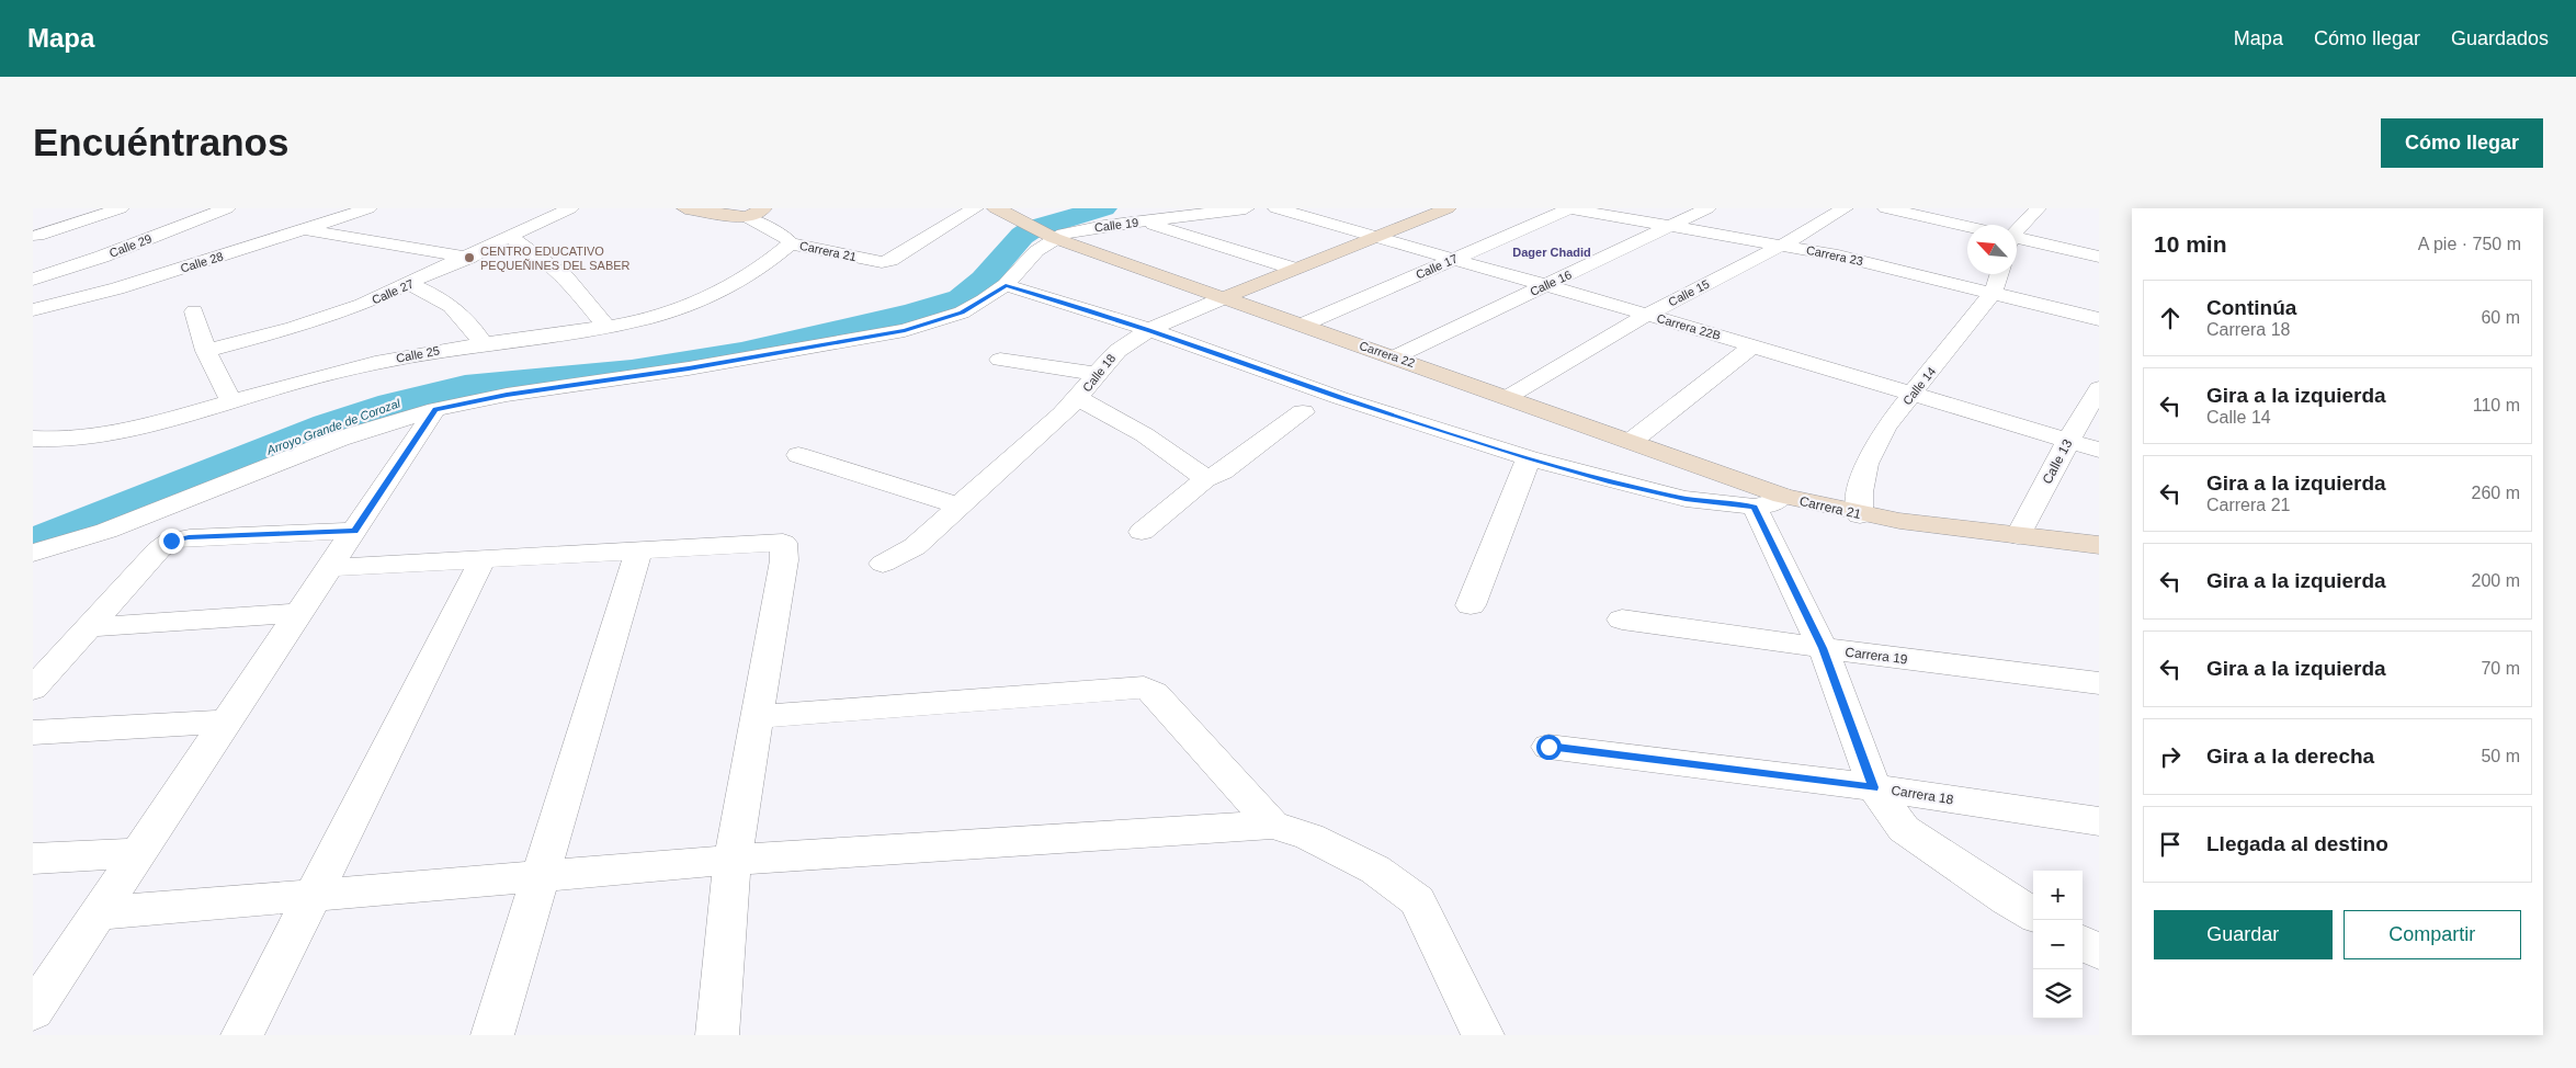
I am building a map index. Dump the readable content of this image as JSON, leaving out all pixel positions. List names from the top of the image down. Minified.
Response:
{"streets":{"street":["Calle 19","Calle 29","Carrera 21","Carrera 23","Calle 28","Calle 17","Calle 16","Calle 27","Calle 15","Carrera 22B","Calle 25","Carrera 22","Calle 18","Calle 14","Calle 13","Carrera 19","Carrera 18"]},"crossings":[["Calle 19","Carrera 22"],["Carrera 21","Calle 25"],["Carrera 21","Carrera 22"],["Carrera 21","Calle 18"],["Carrera 21","Calle 14"],["Carrera 21","Calle 13"],["Carrera 23","Calle 17"],["Carrera 23","Calle 16"],["Carrera 23","Calle 15"],["Carrera 23","Calle 14"],["Calle 17","Carrera 22B"],["Calle 17","Carrera 22"],["Calle 16","Carrera 22B"],["Calle 16","Carrera 22"],["Calle 15","Carrera 22B"],["Calle 15","Carrera 22"],["Carrera 22B","Calle 18"],["Carrera 22B","Calle 14"],["Carrera 22B","Calle 13"],["Carrera 22","Calle 18"]],"districts":["Dager Chadid"],"water":["Arroyo Grande de Corozal"],"places":["CENTRO EDUCATIVO PEQUEÑINES DEL SABER"],"north":"top left","page":{"header":"Mapa","nav":["Mapa","Cómo llegar","Guardados"],"buttons":["Cómo llegar",["Guardar","Compartir"]],"title":"Encuéntranos","heading":["10 min","A pie · 750 m"],"list":[["Continúa","Carrera 18","60 m"],["Gira a la izquierda","Calle 14","110 m"],["Gira a la izquierda","Carrera 21","260 m"],["Gira a la izquierda","200 m"],["Gira a la izquierda","70 m"],["Gira a la derecha","50 m"],"Llegada al destino"],"map_buttons":["+","−"]}}
